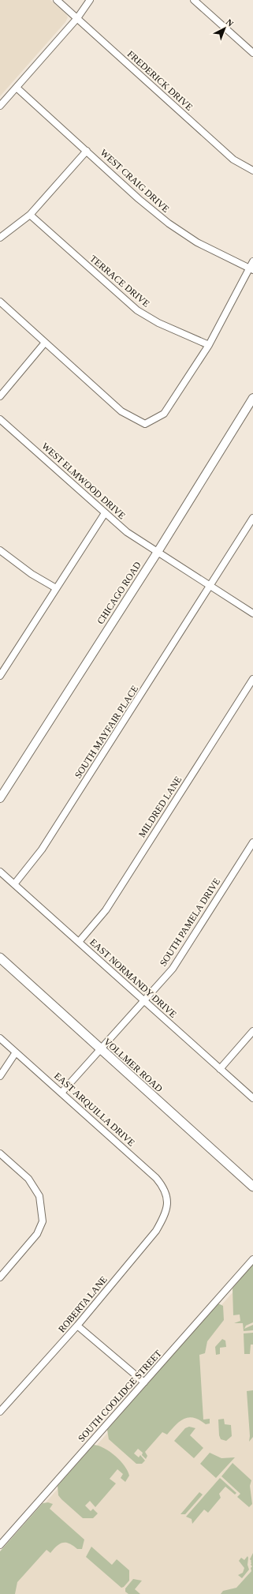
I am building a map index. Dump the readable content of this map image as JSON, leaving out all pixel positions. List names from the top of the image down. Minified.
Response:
{"streets":{"main road":["VOLLMER ROAD"],"street":["FREDERICK DRIVE","WEST CRAIG DRIVE","TERRACE DRIVE","WEST ELMWOOD DRIVE","CHICAGO ROAD","SOUTH MAYFAIR PLACE","MILDRED LANE","SOUTH PAMELA DRIVE","EAST NORMANDY DRIVE","EAST ARQUILLA DRIVE","ROBERTA LANE","SOUTH COOLIDGE STREET"]},"crossings":[["WEST ELMWOOD DRIVE","CHICAGO ROAD"],["WEST ELMWOOD DRIVE","SOUTH MAYFAIR PLACE"],["SOUTH MAYFAIR PLACE","EAST NORMANDY DRIVE"],["MILDRED LANE","EAST NORMANDY DRIVE"],["SOUTH PAMELA DRIVE","EAST NORMANDY DRIVE"],["SOUTH PAMELA DRIVE","VOLLMER ROAD"],["SOUTH PAMELA DRIVE","EAST ARQUILLA DRIVE"],["EAST ARQUILLA DRIVE","ROBERTA LANE"]],"north":"top right"}
